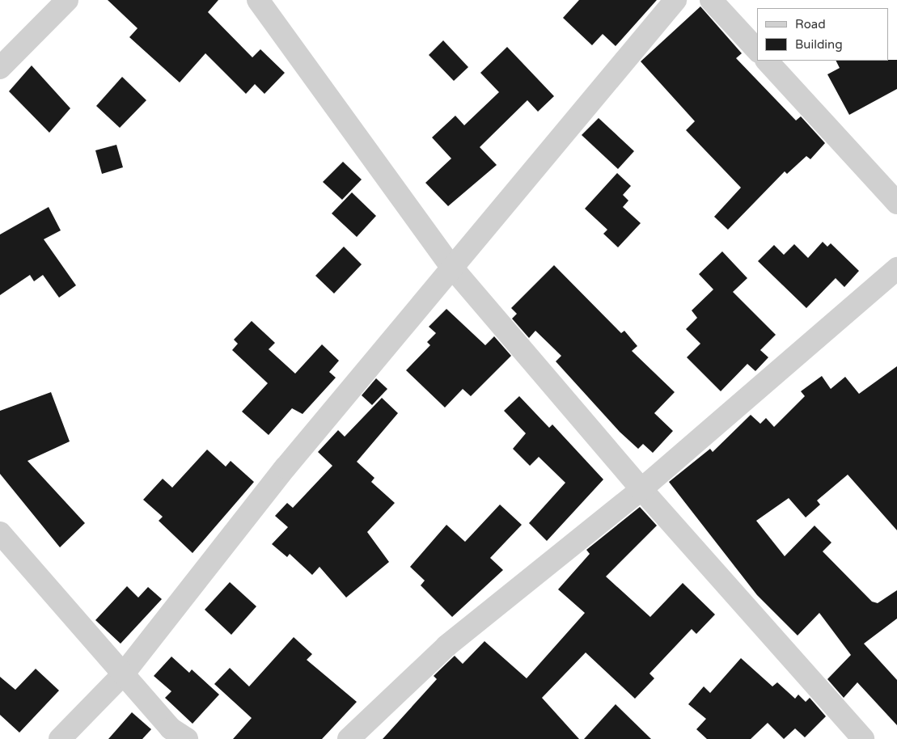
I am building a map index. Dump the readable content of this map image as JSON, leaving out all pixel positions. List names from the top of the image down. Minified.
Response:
{"legend":["Road","Building"]}
